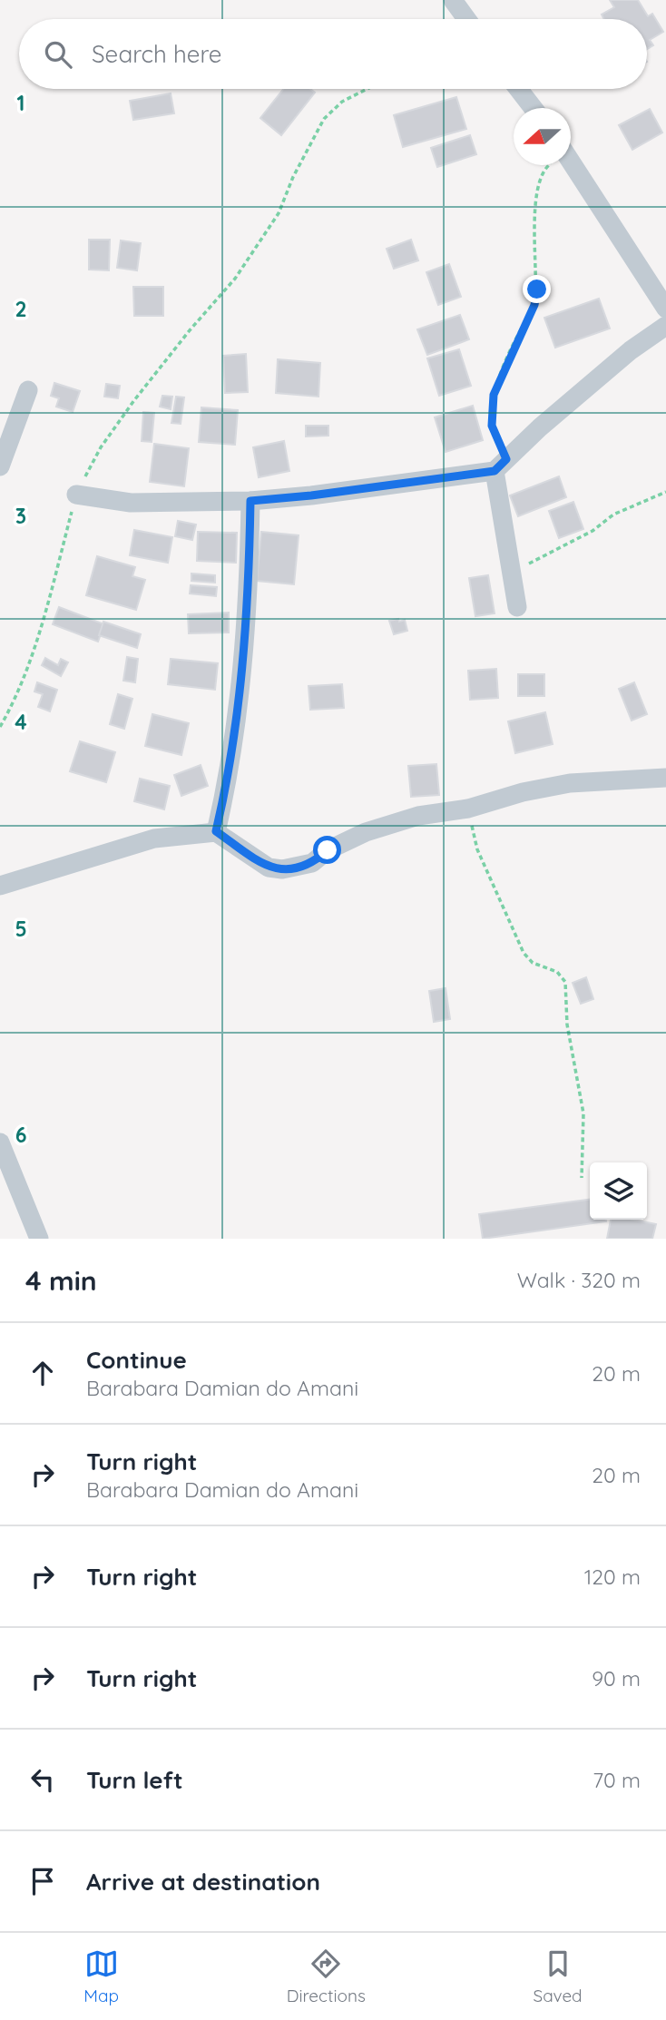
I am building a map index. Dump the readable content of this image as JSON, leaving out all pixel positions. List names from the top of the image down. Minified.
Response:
{"north":"left","page":{"search":"Search here","heading":["4 min","Walk · 320 m"],"list":[["Continue","Barabara Damian do Amani","20 m"],["Turn right","Barabara Damian do Amani","20 m"],["Turn right","120 m"],["Turn right","90 m"],["Turn left","70 m"],"Arrive at destination"],"nav":["Map","Directions","Saved"]},"grid":{"rows":["1","2","3","4","5","6"]}}
